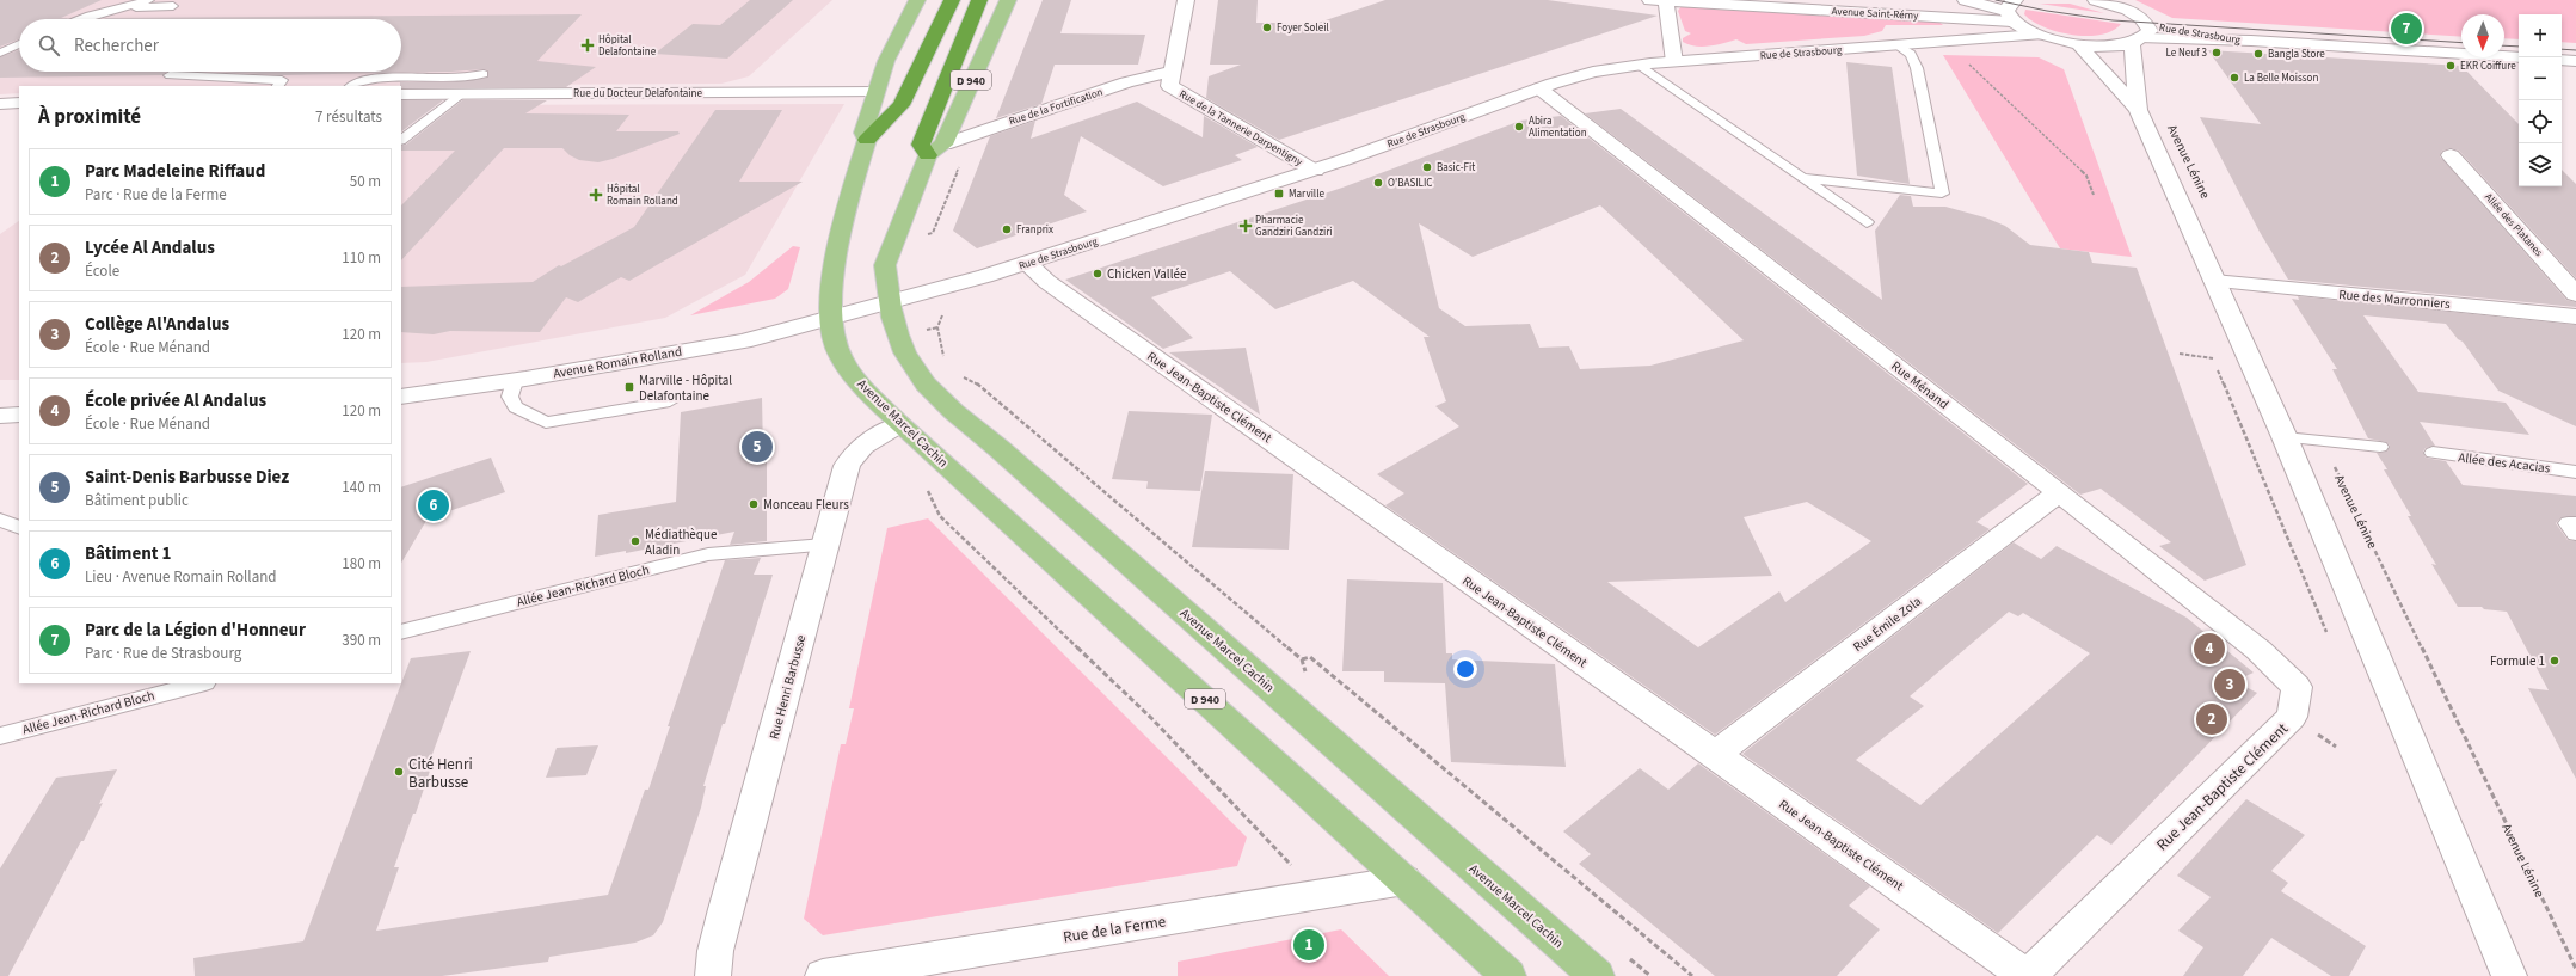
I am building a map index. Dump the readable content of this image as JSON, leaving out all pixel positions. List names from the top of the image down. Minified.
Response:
{"streets":{"main road":["D 940","Avenue Marcel Cachin"],"street":["Avenue Saint-Rémy","Rue de Strasbourg","Rue du Docteur Delafontaine","Rue de la Fortification","Rue de la Tannerie Darpentigny","Avenue Lénine","Allée des Platanes","Rue des Marronniers","Avenue Romain Rolland","Rue Ménand","Rue Jean-Baptiste Clément","Rue Émile Zola","Rue Henri Barbusse","Rue de la Ferme"],"lane":["Allée des Acacias","Allée Jean-Richard Bloch"]},"crossings":[["Rue de Strasbourg","D 940"],["Rue de Strasbourg","Rue de la Tannerie Darpentigny"],["Rue de Strasbourg","Avenue Lénine"],["Rue de Strasbourg","Avenue Romain Rolland"],["Rue de Strasbourg","Rue Ménand"],["Rue de Strasbourg","Rue Jean-Baptiste Clément"],["Rue de Strasbourg","Avenue Marcel Cachin"],["D 940","Rue du Docteur Delafontaine"],["D 940","Rue de la Fortification"],["D 940","Avenue Romain Rolland"],["D 940","Avenue Marcel Cachin"],["Rue de la Fortification","Rue de la Tannerie Darpentigny"],["Avenue Lénine","Rue des Marronniers"],["Avenue Romain Rolland","Avenue Marcel Cachin"],["Rue Ménand","Rue Jean-Baptiste Clément"],["Rue Ménand","Rue Émile Zola"],["Rue Jean-Baptiste Clément","Rue Émile Zola"],["Avenue Marcel Cachin","Rue Henri Barbusse"],["Avenue Marcel Cachin","Rue de la Ferme"],["Allée Jean-Richard Bloch","Rue Henri Barbusse"]],"places":{"other":["Foyer Soleil","Le Neuf 3","Bangla Store","EKR Coiffure","La Belle Moisson","Abira Alimentation","Basic-Fit","O'BASILIC","Franprix","Chicken Vallée","Monceau Fleurs","Médiathèque Aladin","Formule 1","Cité Henri Barbusse"],"health":["Hôpital Delafontaine","Hôpital Romain Rolland","Pharmacie Gandziri Gandziri"],"transit":["Marville","Marville - Hôpital Delafontaine"]},"north":"bottom","page":{"pins":["7","5","6","4","3","2","1"],"map_buttons":["+","−"],"search":"Rechercher","heading":["À proximité","7 résultats"],"list":[{"mark":"1","name":"Parc Madeleine Riffaud","note":"Parc · Rue de la Ferme","value":"50 m"},{"mark":"2","name":"Lycée Al Andalus","note":"École","value":"110 m"},{"mark":"3","name":"Collège Al'Andalus","note":"École · Rue Ménand","value":"120 m"},{"mark":"4","name":"École privée Al Andalus","note":"École · Rue Ménand","value":"120 m"},{"mark":"5","name":"Saint-Denis Barbusse Diez","note":"Bâtiment public","value":"140 m"},{"mark":"6","name":"Bâtiment 1","note":"Lieu · Avenue Romain Rolland","value":"180 m"},{"mark":"7","name":"Parc de la Légion d'Honneur","note":"Parc · Rue de Strasbourg","value":"390 m"}]}}
